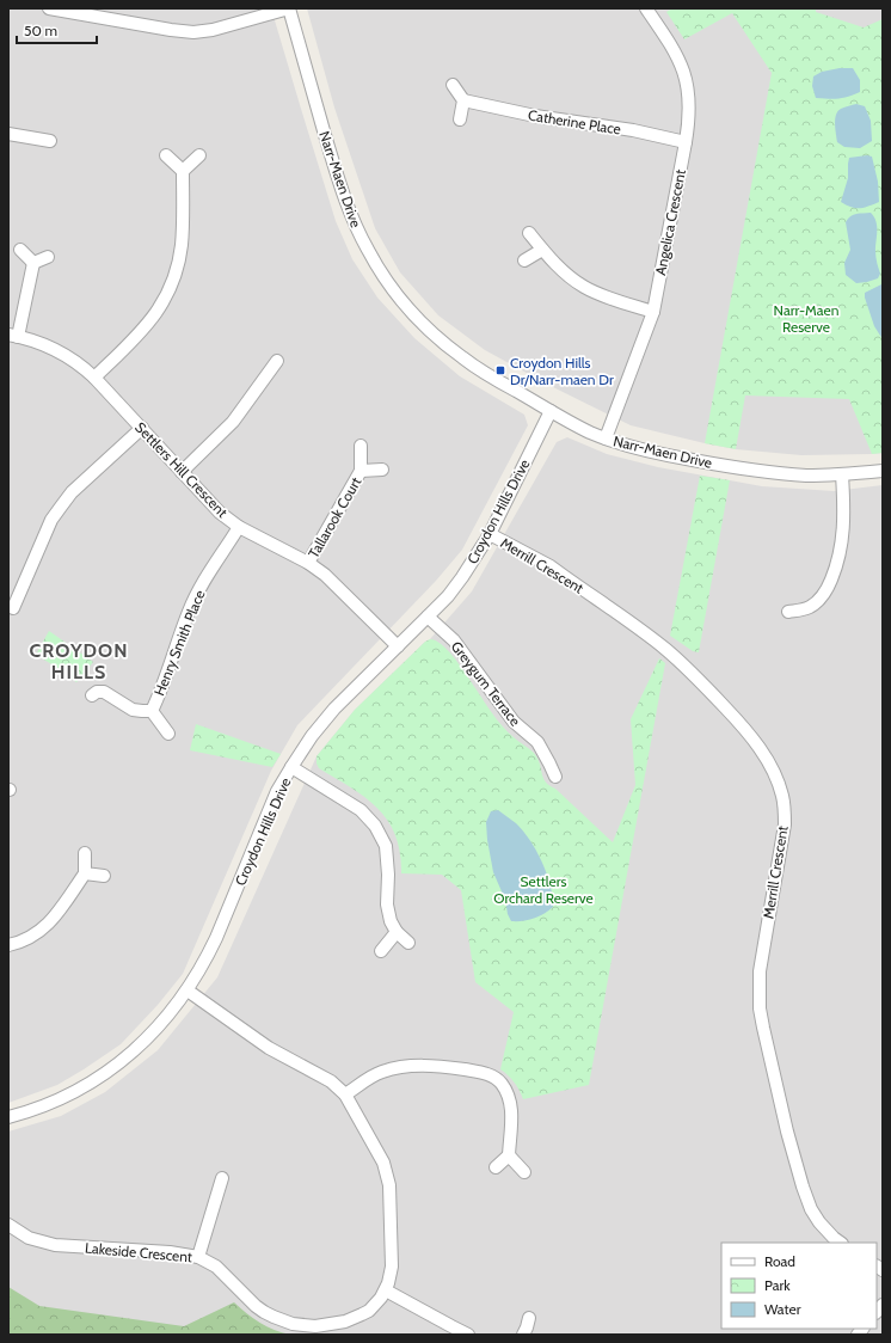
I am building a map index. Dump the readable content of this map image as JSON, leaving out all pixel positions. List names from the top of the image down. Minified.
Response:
{"streets":{"street":["Catherine Place","Narr-Maen Drive","Angelica Crescent","Settlers Hill Crescent","Croydon Hills Drive","Tallarook Court","Merrill Crescent","Henry Smith Place","Greygum Terrace","Lakeside Crescent"]},"crossings":[["Catherine Place","Angelica Crescent"],["Narr-Maen Drive","Angelica Crescent"],["Narr-Maen Drive","Croydon Hills Drive"],["Settlers Hill Crescent","Croydon Hills Drive"],["Settlers Hill Crescent","Tallarook Court"],["Settlers Hill Crescent","Henry Smith Place"],["Croydon Hills Drive","Merrill Crescent"],["Croydon Hills Drive","Greygum Terrace"],["Croydon Hills Drive","Lakeside Crescent"]],"districts":["CROYDON HILLS"],"parks":["Narr-Maen Reserve","Settlers Orchard Reserve"],"places":{"transit":["Croydon Hills Dr/Narr-maen Dr"]},"legend":["Road","Park","Water"],"scale_bar":"50 m"}
